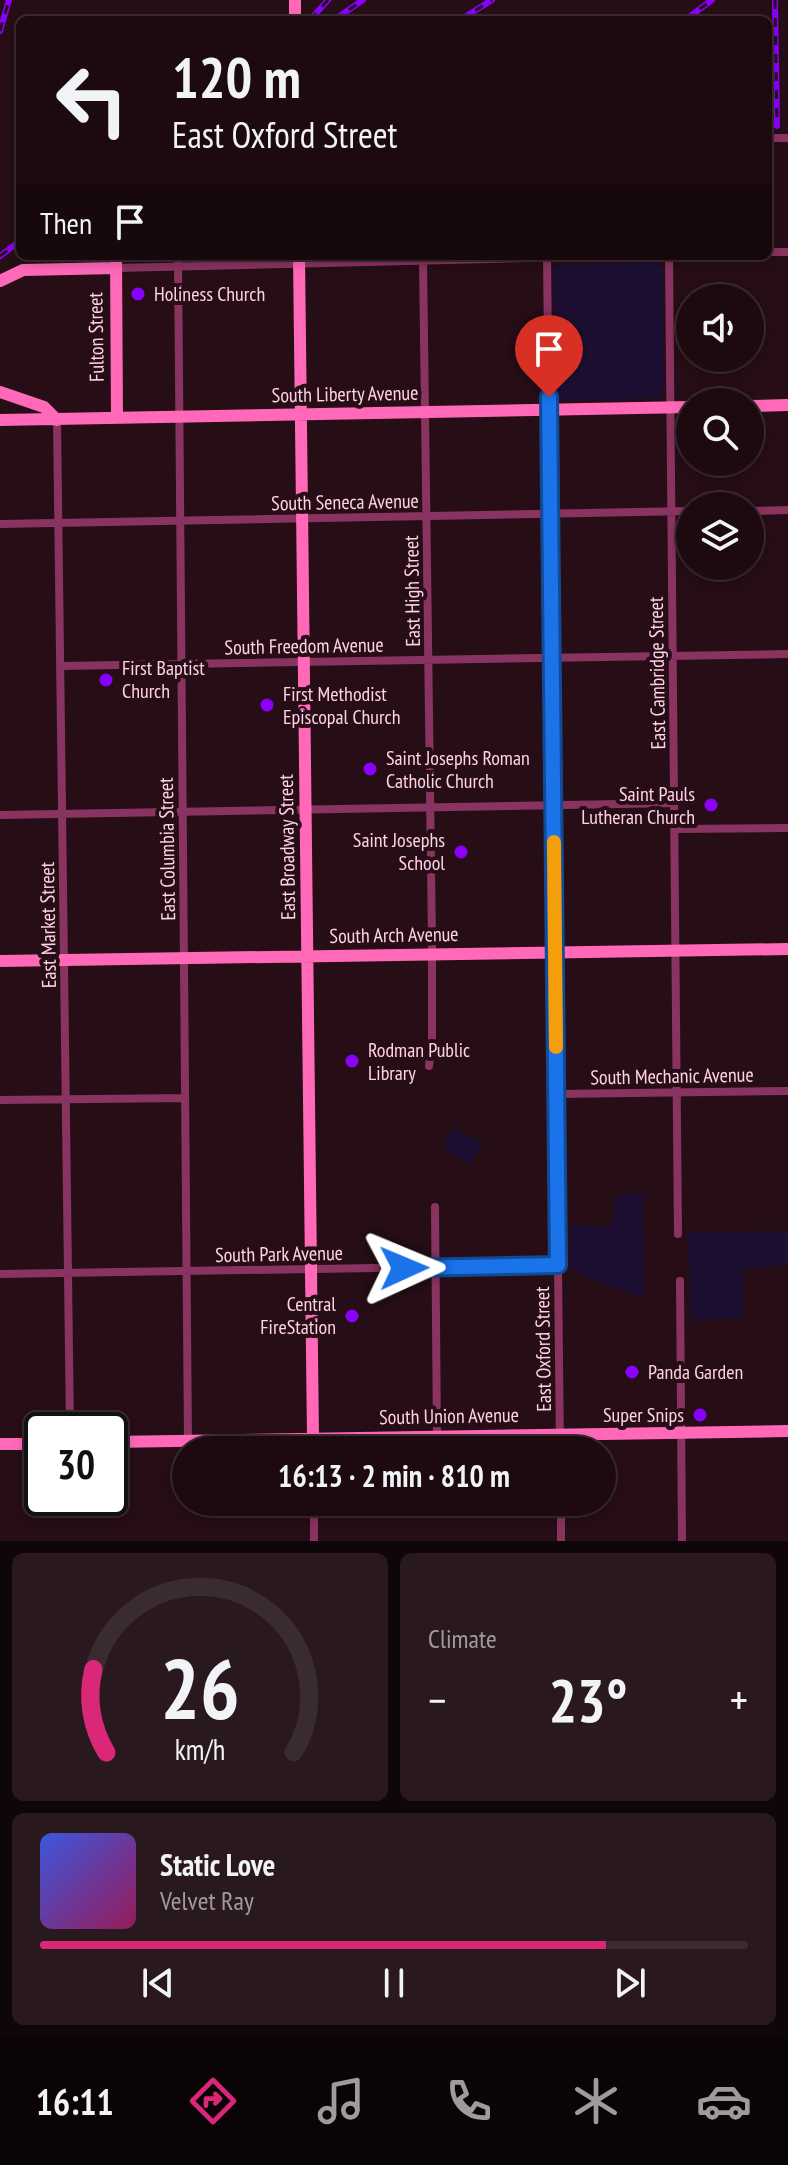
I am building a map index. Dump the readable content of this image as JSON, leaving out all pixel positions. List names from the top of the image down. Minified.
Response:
{"streets":{"street":["Fulton Street","South Liberty Avenue","South Seneca Avenue","East High Street","South Freedom Avenue","East Cambridge Street","East Broadway Street","East Columbia Street","East Market Street","South Arch Avenue","South Mechanic Avenue","South Park Avenue","East Oxford Street","South Union Avenue"]},"crossings":[["Fulton Street","South Liberty Avenue"],["South Liberty Avenue","East High Street"],["South Liberty Avenue","East Cambridge Street"],["South Liberty Avenue","East Broadway Street"],["South Liberty Avenue","East Columbia Street"],["South Liberty Avenue","East Market Street"],["South Liberty Avenue","East Oxford Street"],["South Seneca Avenue","East High Street"],["South Seneca Avenue","East Cambridge Street"],["South Seneca Avenue","East Broadway Street"],["South Seneca Avenue","East Columbia Street"],["South Seneca Avenue","East Market Street"],["South Seneca Avenue","East Oxford Street"],["East High Street","South Freedom Avenue"],["East High Street","South Arch Avenue"],["South Freedom Avenue","East Cambridge Street"],["South Freedom Avenue","East Broadway Street"],["South Freedom Avenue","East Columbia Street"],["South Freedom Avenue","East Market Street"],["South Freedom Avenue","East Oxford Street"],["East Cambridge Street","South Arch Avenue"],["East Cambridge Street","South Mechanic Avenue"],["East Broadway Street","South Arch Avenue"],["East Broadway Street","South Park Avenue"],["East Columbia Street","South Arch Avenue"],["East Columbia Street","South Park Avenue"],["East Market Street","South Arch Avenue"],["East Market Street","South Park Avenue"],["South Arch Avenue","East Oxford Street"],["South Mechanic Avenue","East Oxford Street"],["South Park Avenue","East Oxford Street"],["East Oxford Street","South Union Avenue"]],"places":["Holiness Church","First Baptist Church","First Methodist Episcopal Church","Saint Josephs Roman Catholic Church","Saint Pauls Lutheran Church","Saint Josephs School","Rodman Public Library","Central FireStation","Panda Garden","Super Snips"],"page":{"turn":["120 m","East Oxford Street"],"then":"Then","limit":"30","trip":"16:13 · 2 min · 810 m","tile":"Climate","heat":["−","23°","+"],"song":["Static Love","Velvet Ray"],"tabs":"16:11","gauge":["26","km/h"]}}
